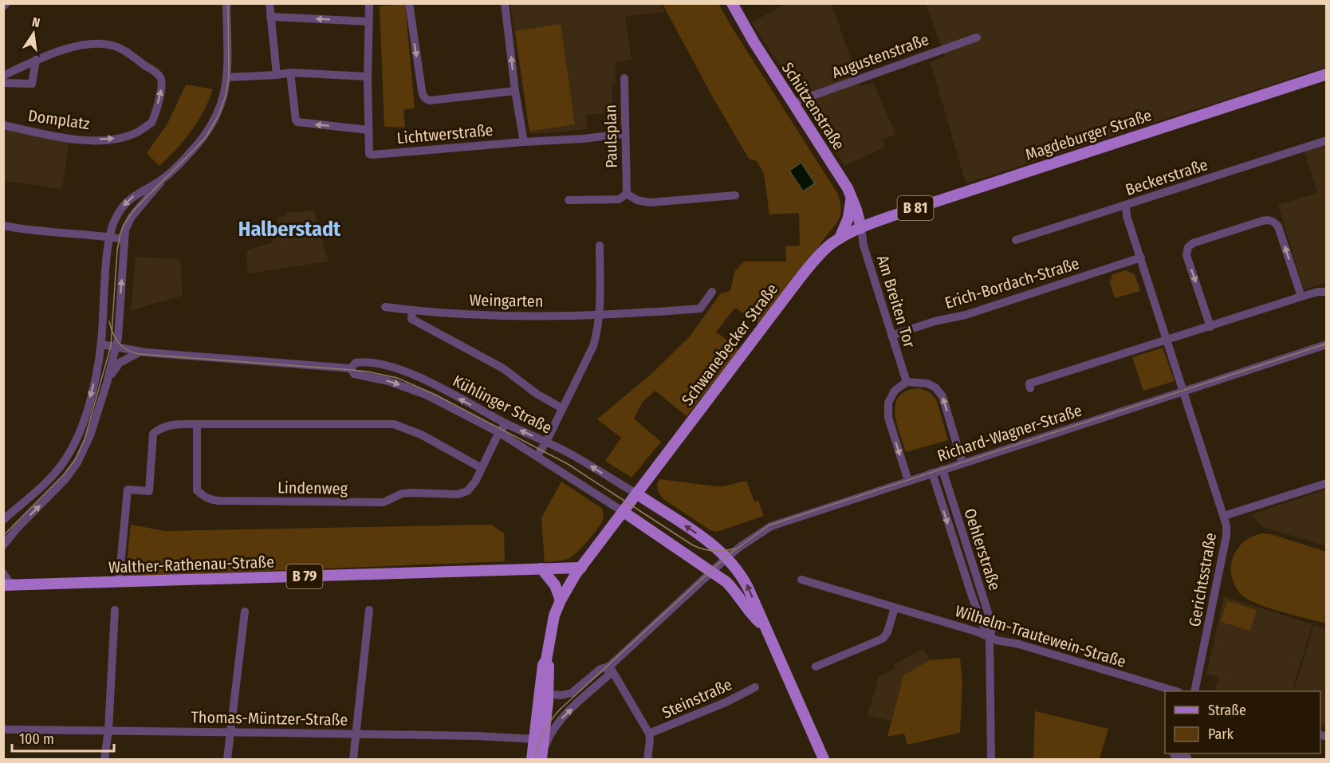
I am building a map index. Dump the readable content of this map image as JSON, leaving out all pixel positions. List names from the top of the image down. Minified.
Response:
{"streets":{"main road":["Schützenstraße","Magdeburger Straße","B 81","Schwanebecker Straße","Walther-Rathenau-Straße","B 79"],"street":["Augustenstraße","Domplatz","Lichtwerstraße","Paulsplan","Beckerstraße","Erich-Bordach-Straße","Weingarten","Am Breiten Tor","Kühlinger Straße","Richard-Wagner-Straße","Lindenweg","Oehlerstraße","Gerichtsstraße","Wilhelm-Trautewein-Straße","Steinstraße","Thomas-Müntzer-Straße"]},"crossings":[["Augustenstraße","Schützenstraße"],["Schützenstraße","Magdeburger Straße"],["Schützenstraße","Am Breiten Tor"],["Schützenstraße","Schwanebecker Straße"],["Lichtwerstraße","Paulsplan"],["Magdeburger Straße","Am Breiten Tor"],["Magdeburger Straße","Schwanebecker Straße"],["Beckerstraße","Gerichtsstraße"],["B 81","Schwanebecker Straße"],["B 81","Kühlinger Straße"],["B 81","Walther-Rathenau-Straße"],["B 81","Thomas-Müntzer-Straße"],["Erich-Bordach-Straße","Am Breiten Tor"],["Erich-Bordach-Straße","Gerichtsstraße"],["Am Breiten Tor","Schwanebecker Straße"],["Schwanebecker Straße","Kühlinger Straße"],["Kühlinger Straße","Lindenweg"],["Richard-Wagner-Straße","Oehlerstraße"],["Richard-Wagner-Straße","Gerichtsstraße"],["Oehlerstraße","Wilhelm-Trautewein-Straße"]],"districts":["Halberstadt"],"legend":["Straße","Park"],"scale_bar":"100 m","north":"top"}
